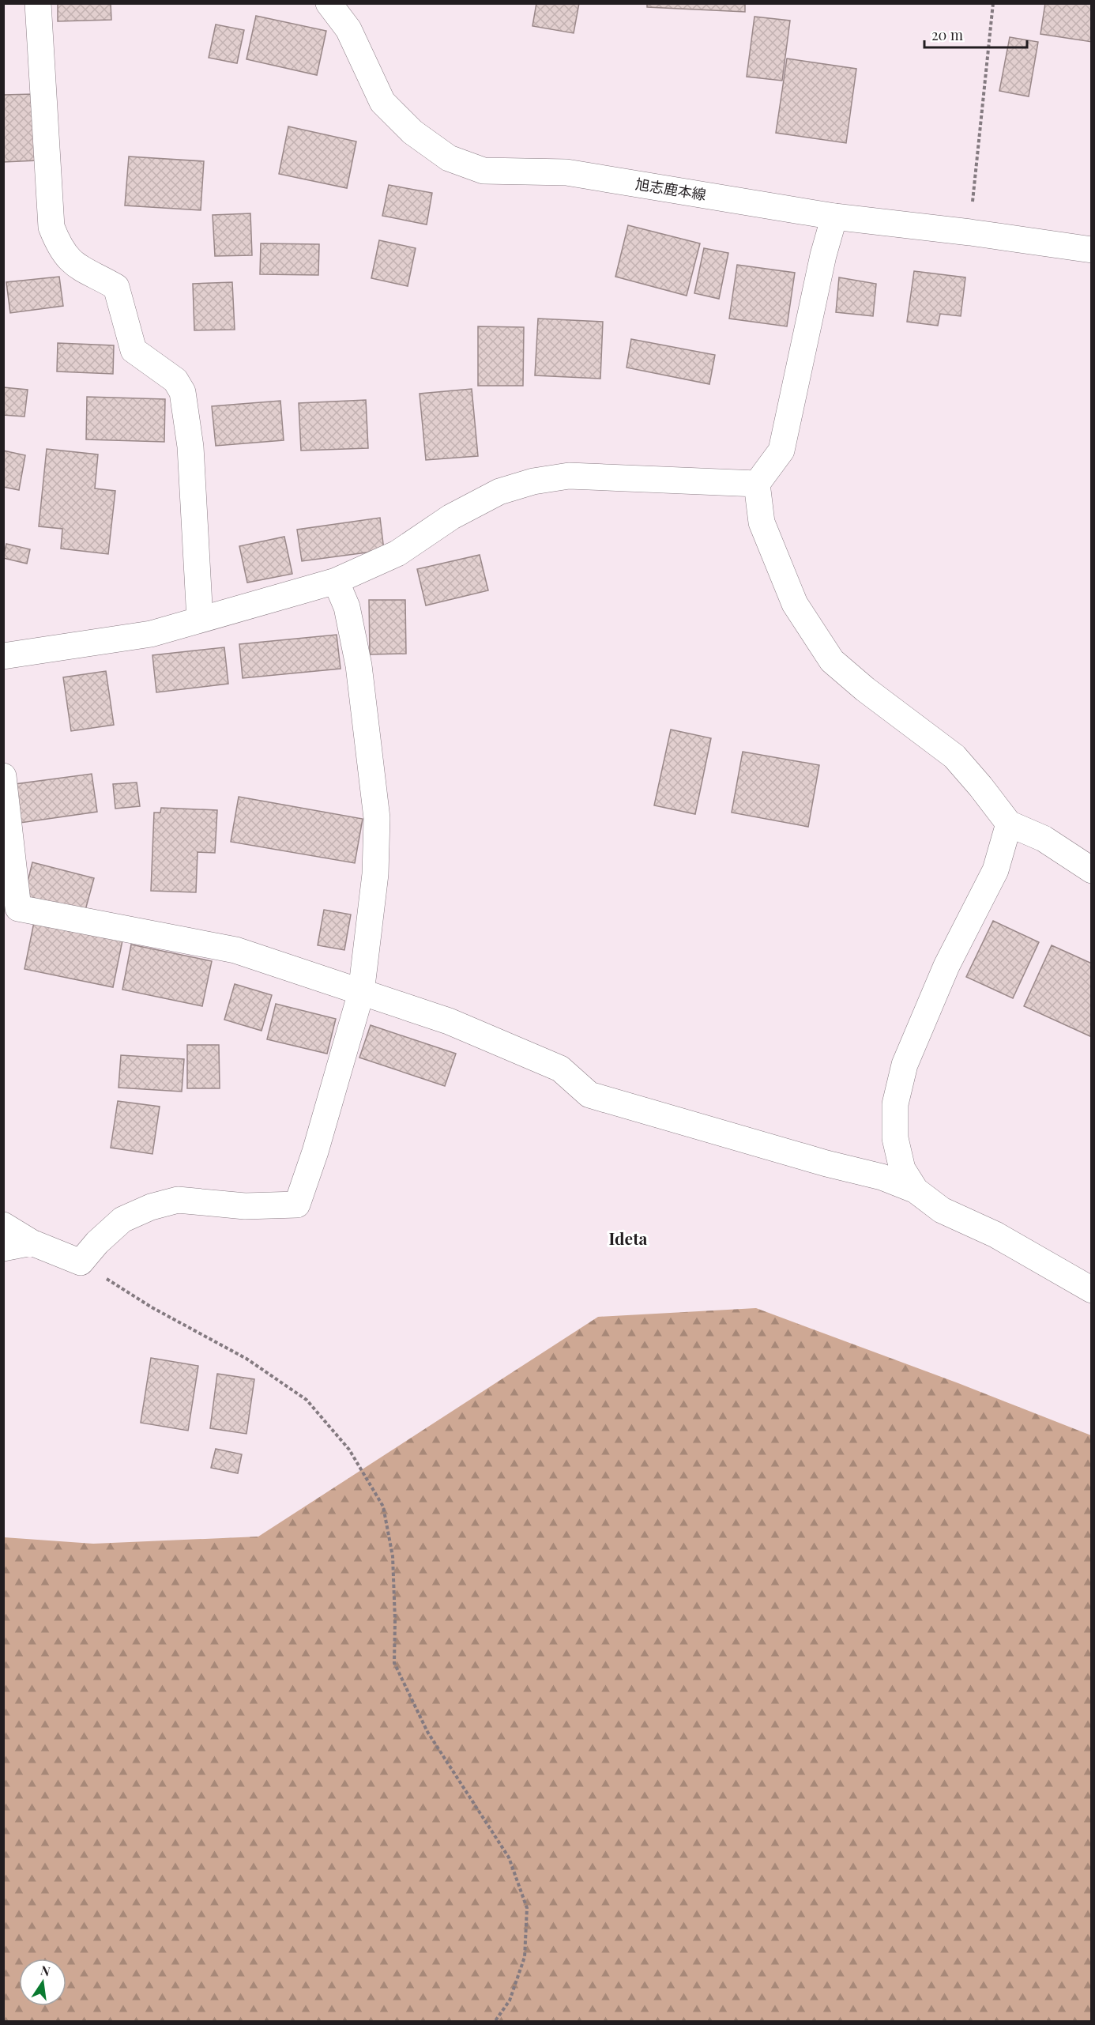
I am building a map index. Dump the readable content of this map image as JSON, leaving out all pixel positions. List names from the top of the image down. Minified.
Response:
{"streets":{"street":["旭志鹿本線"]},"districts":["Ideta"],"scale_bar":"20 m","north":"top"}
